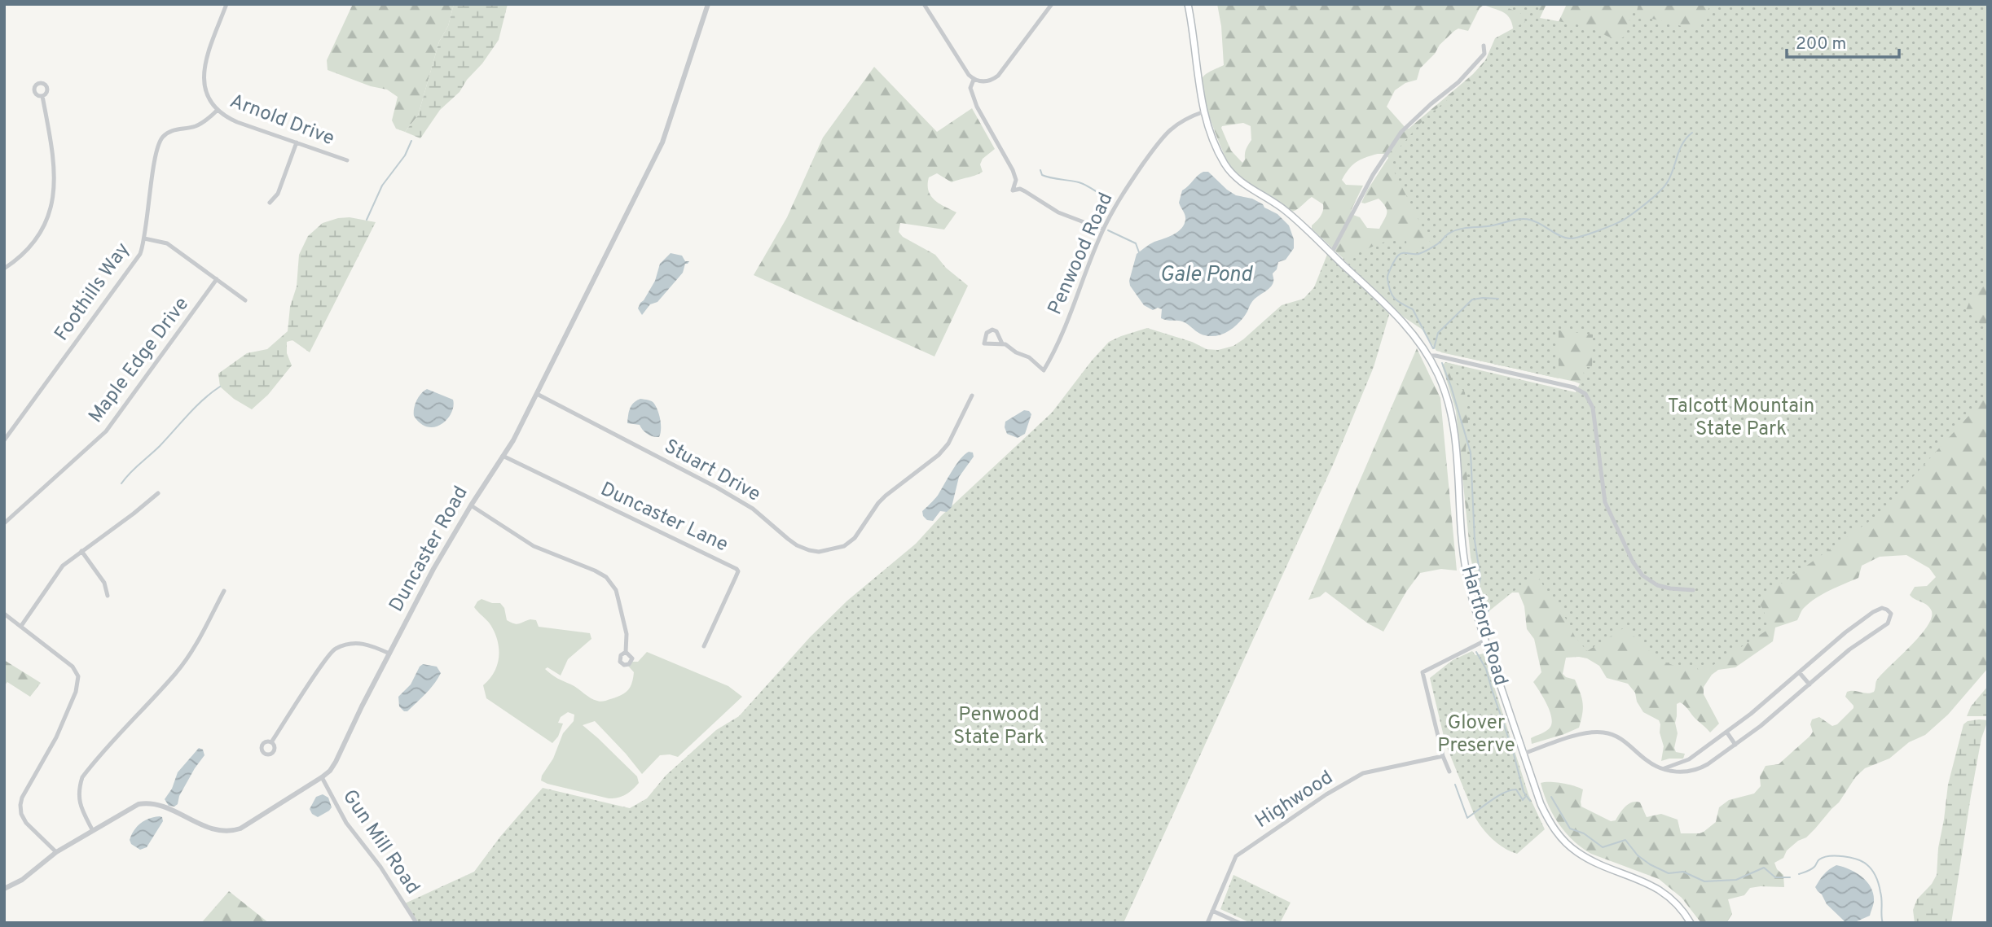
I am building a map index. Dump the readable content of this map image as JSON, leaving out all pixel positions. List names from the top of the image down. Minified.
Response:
{"streets":{"main road":["Hartford Road"],"street":["Arnold Drive","Penwood Road","Foothills Way","Maple Edge Drive","Stuart Drive","Duncaster Lane","Duncaster Road","Highwood","Gun Mill Road"]},"crossings":[["Arnold Drive","Foothills Way"],["Penwood Road","Hartford Road"],["Stuart Drive","Duncaster Road"],["Duncaster Lane","Duncaster Road"],["Duncaster Road","Gun Mill Road"]],"water":["Gale Pond"],"parks":["Talcott Mountain State Park","Penwood State Park","Glover Preserve"],"scale_bar":"200 m"}
